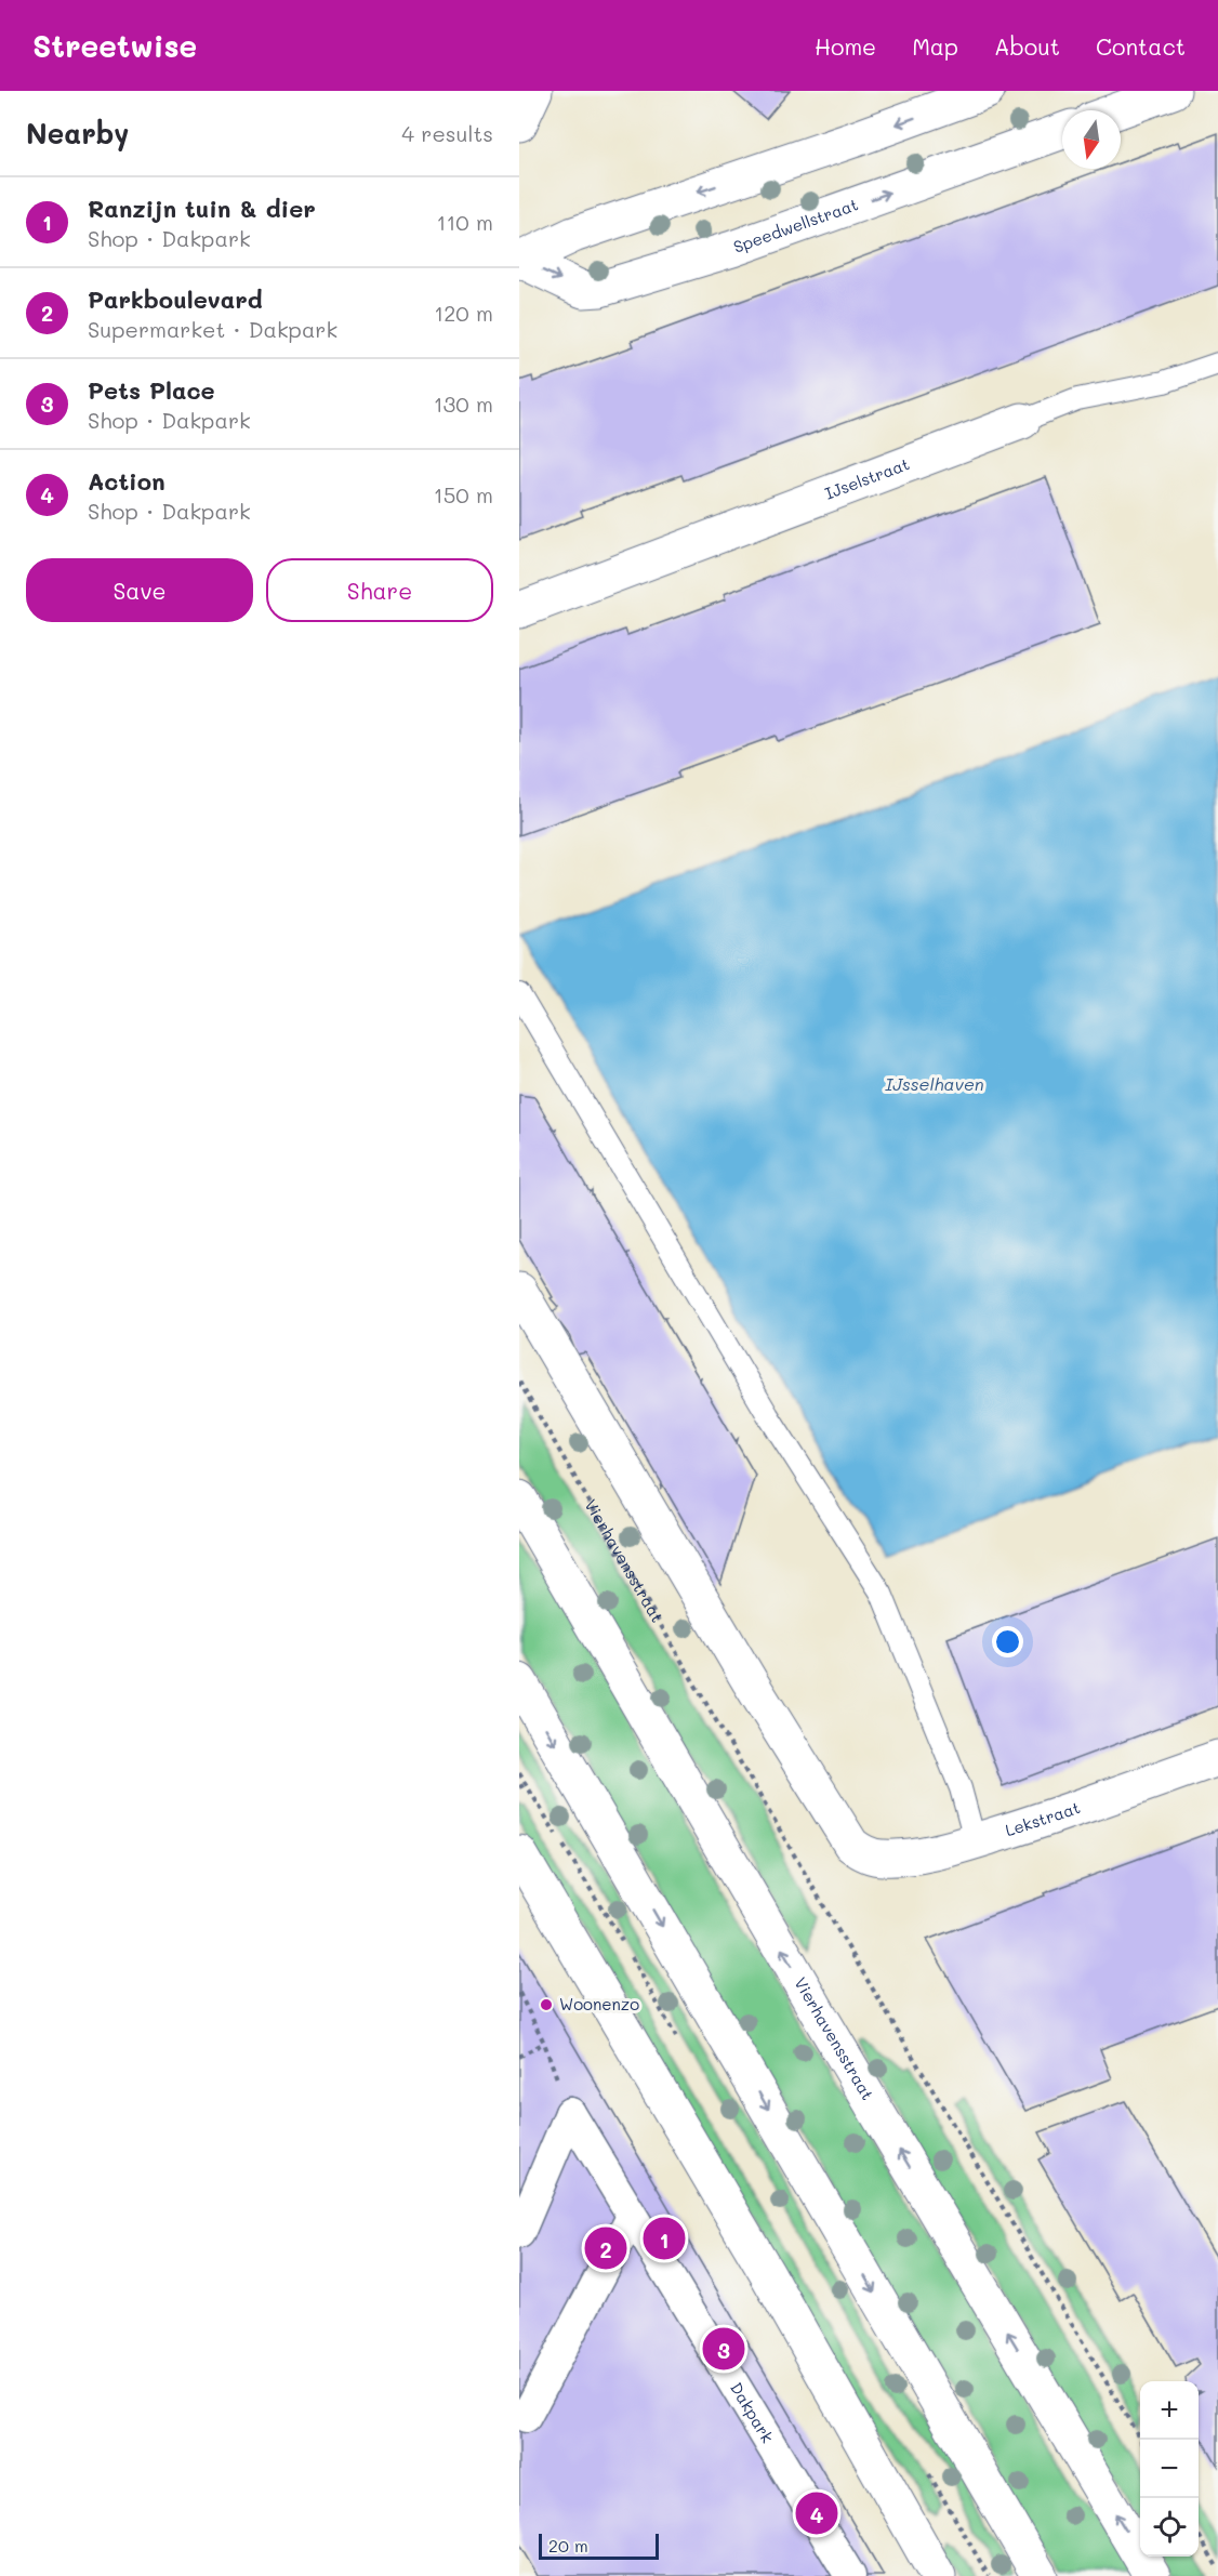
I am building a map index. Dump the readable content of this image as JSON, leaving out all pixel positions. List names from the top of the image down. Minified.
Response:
{"streets":{"street":["Speedwellstraat","IJselstraat","Vierhavensstraat","Lekstraat","Dakpark"]},"water":["IJsselhaven"],"places":["Woonenzo"],"scale_bar":"20 m","north":"bottom","page":{"header":"Streetwise","nav":["Home","Map","About","Contact"],"heading":["Nearby","4 results"],"list":[{"mark":"1","name":"Ranzijn tuin & dier","note":"Shop · Dakpark","value":"110 m"},{"mark":"2","name":"Parkboulevard","note":"Supermarket · Dakpark","value":"120 m"},{"mark":"3","name":"Pets Place","note":"Shop · Dakpark","value":"130 m"},{"mark":"4","name":"Action","note":"Shop · Dakpark","value":"150 m"}],"buttons":["Save","Share"],"pins":["1","2","3","4"],"map_buttons":["+","−"],"scale":"20 m"}}
